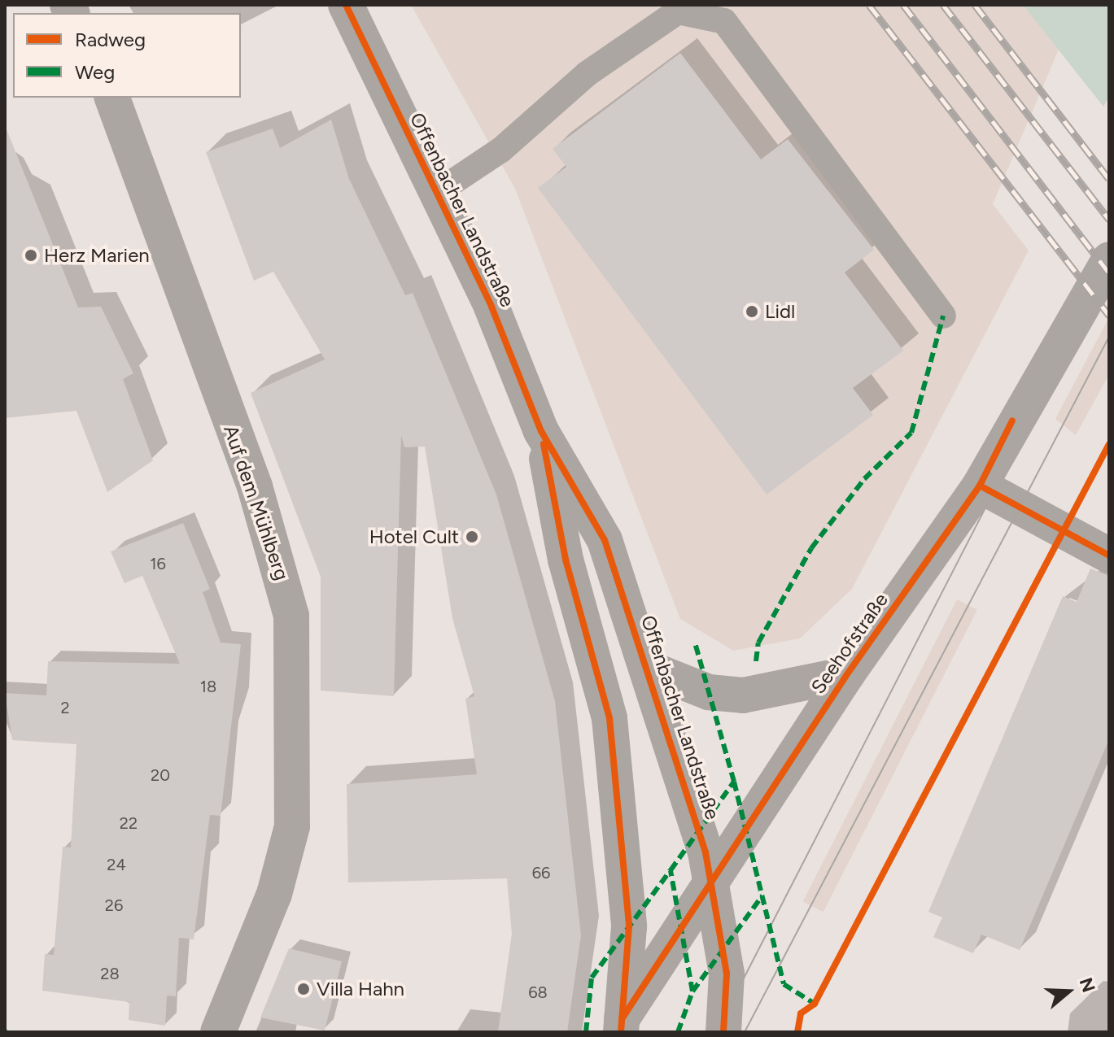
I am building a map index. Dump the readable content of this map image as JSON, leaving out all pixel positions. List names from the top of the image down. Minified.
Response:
{"streets":{"main road":["Offenbacher Landstraße"],"street":["Auf dem Mühlberg","Seehofstraße"]},"crossings":[["Offenbacher Landstraße","Seehofstraße"]],"places":["Herz Marien","Lidl","Hotel Cult","Villa Hahn"],"house_numbers":["16","18","2","20","22","24","66","26","28","68"],"legend":["Radweg","Weg"],"north":"right"}
